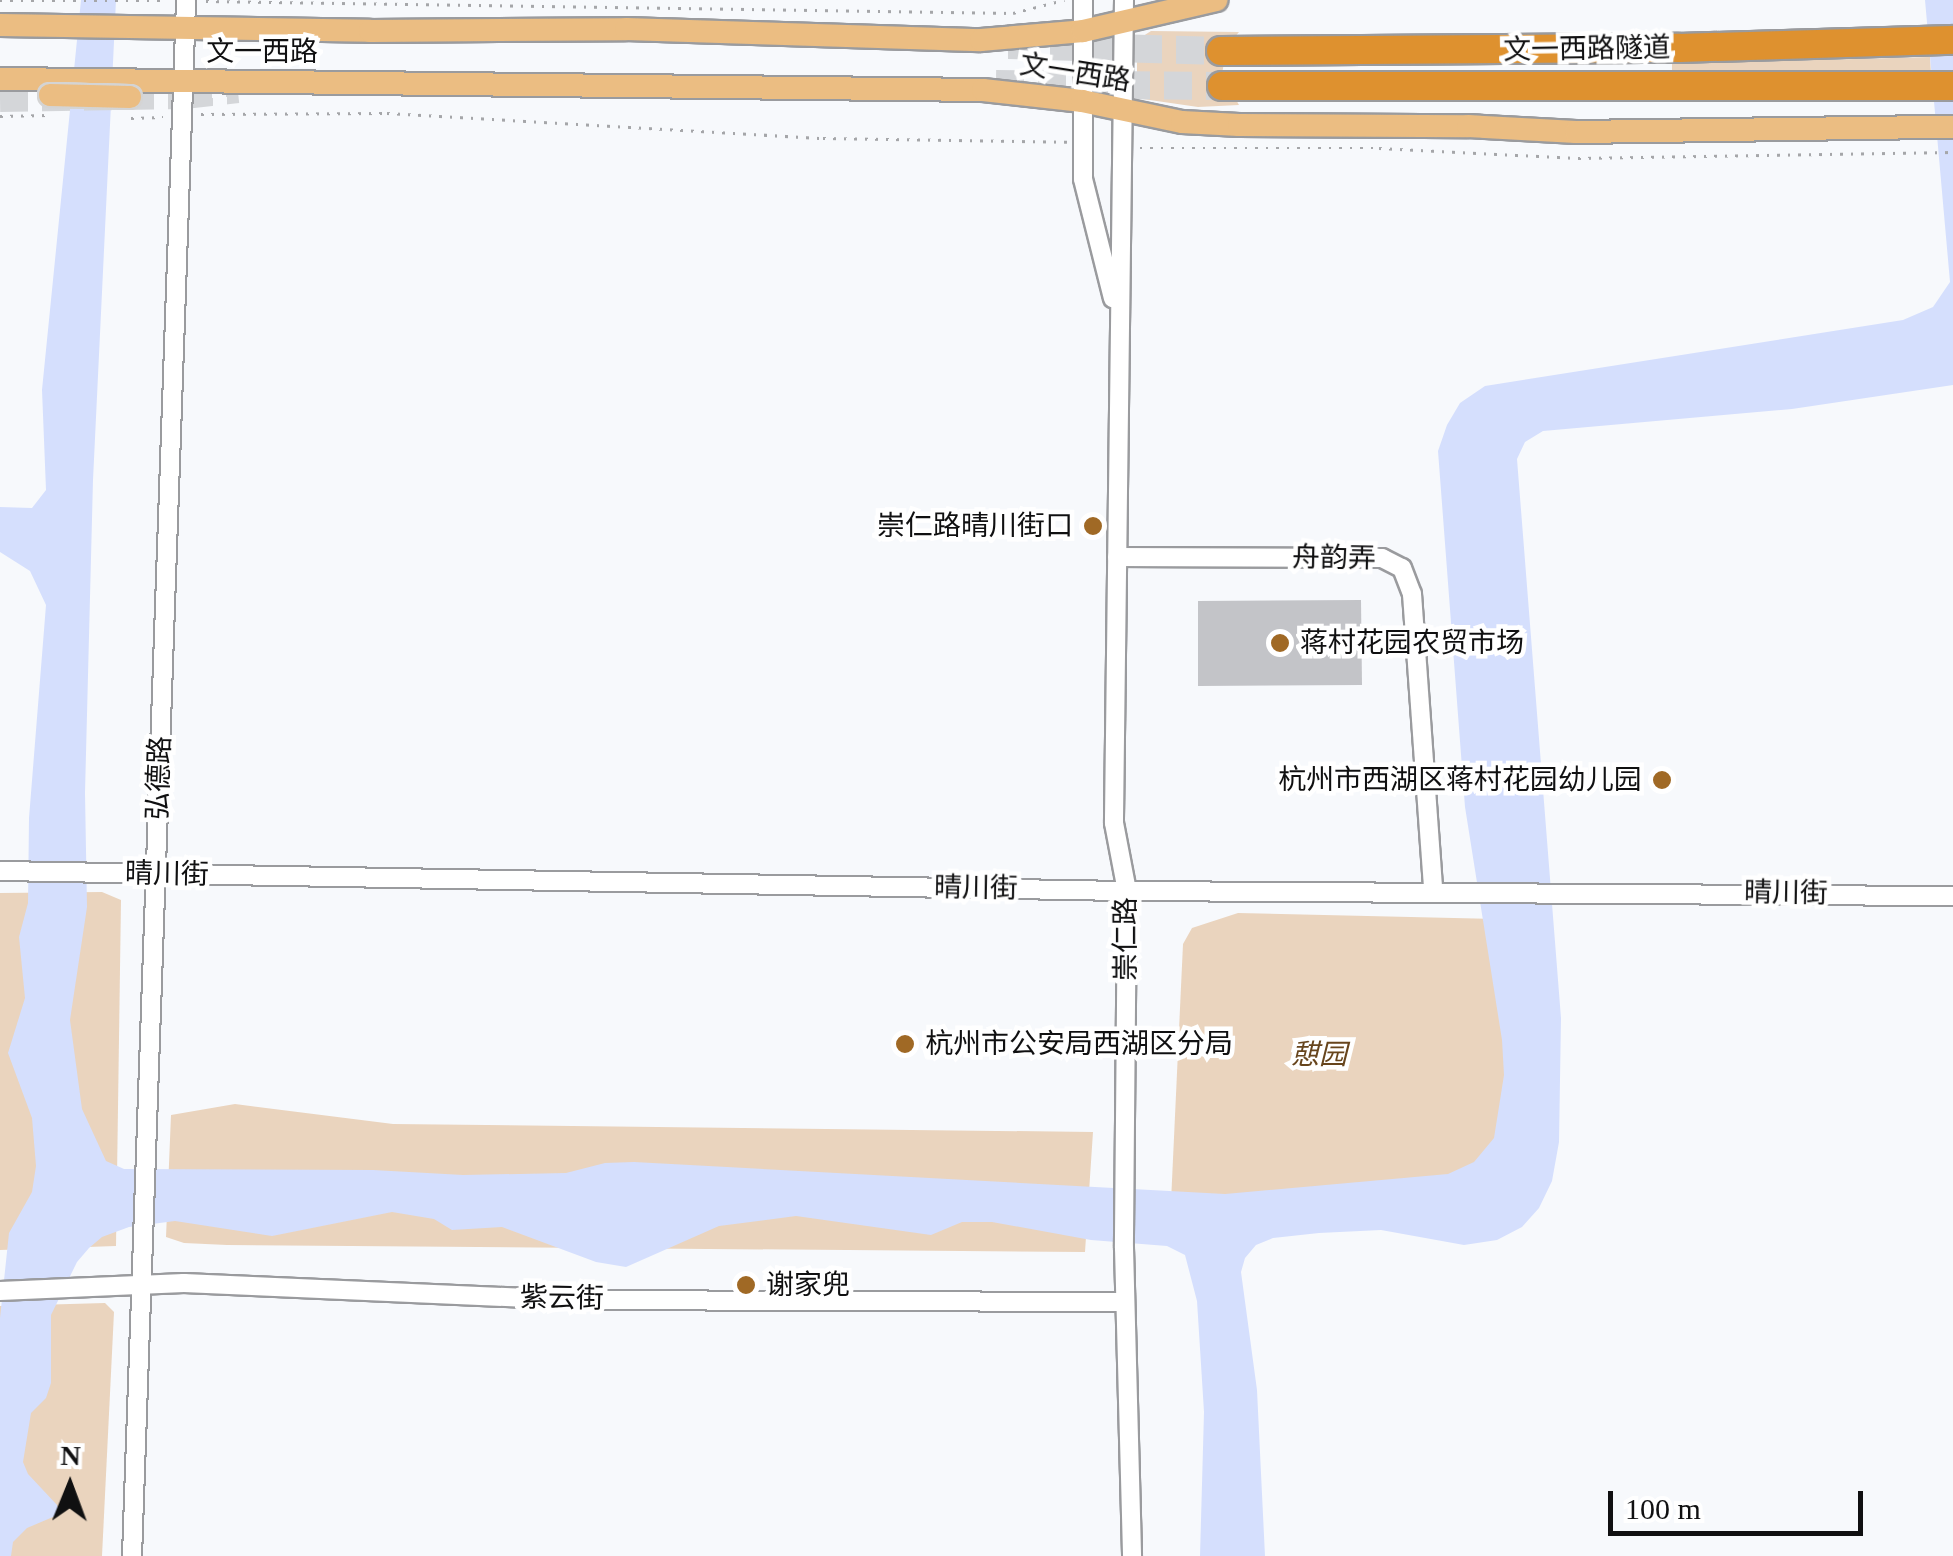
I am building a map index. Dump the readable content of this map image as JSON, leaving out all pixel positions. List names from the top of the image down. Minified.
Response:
{"streets":{"highway":["文一西路隧道"],"main road":["文一西路"],"street":["舟韵弄","弘德路","晴川街","崇仁路","紫云街"]},"crossings":[["文一西路","弘德路"],["文一西路","崇仁路"],["舟韵弄","晴川街"],["舟韵弄","崇仁路"],["弘德路","晴川街"],["弘德路","紫云街"],["晴川街","崇仁路"],["崇仁路","紫云街"]],"parks":["憇园"],"places":["崇仁路晴川街口","蒋村花园农贸市场","杭州市西湖区蒋村花园幼儿园","杭州市公安局西湖区分局","谢家兜"],"scale_bar":"100 m","north":"top"}
